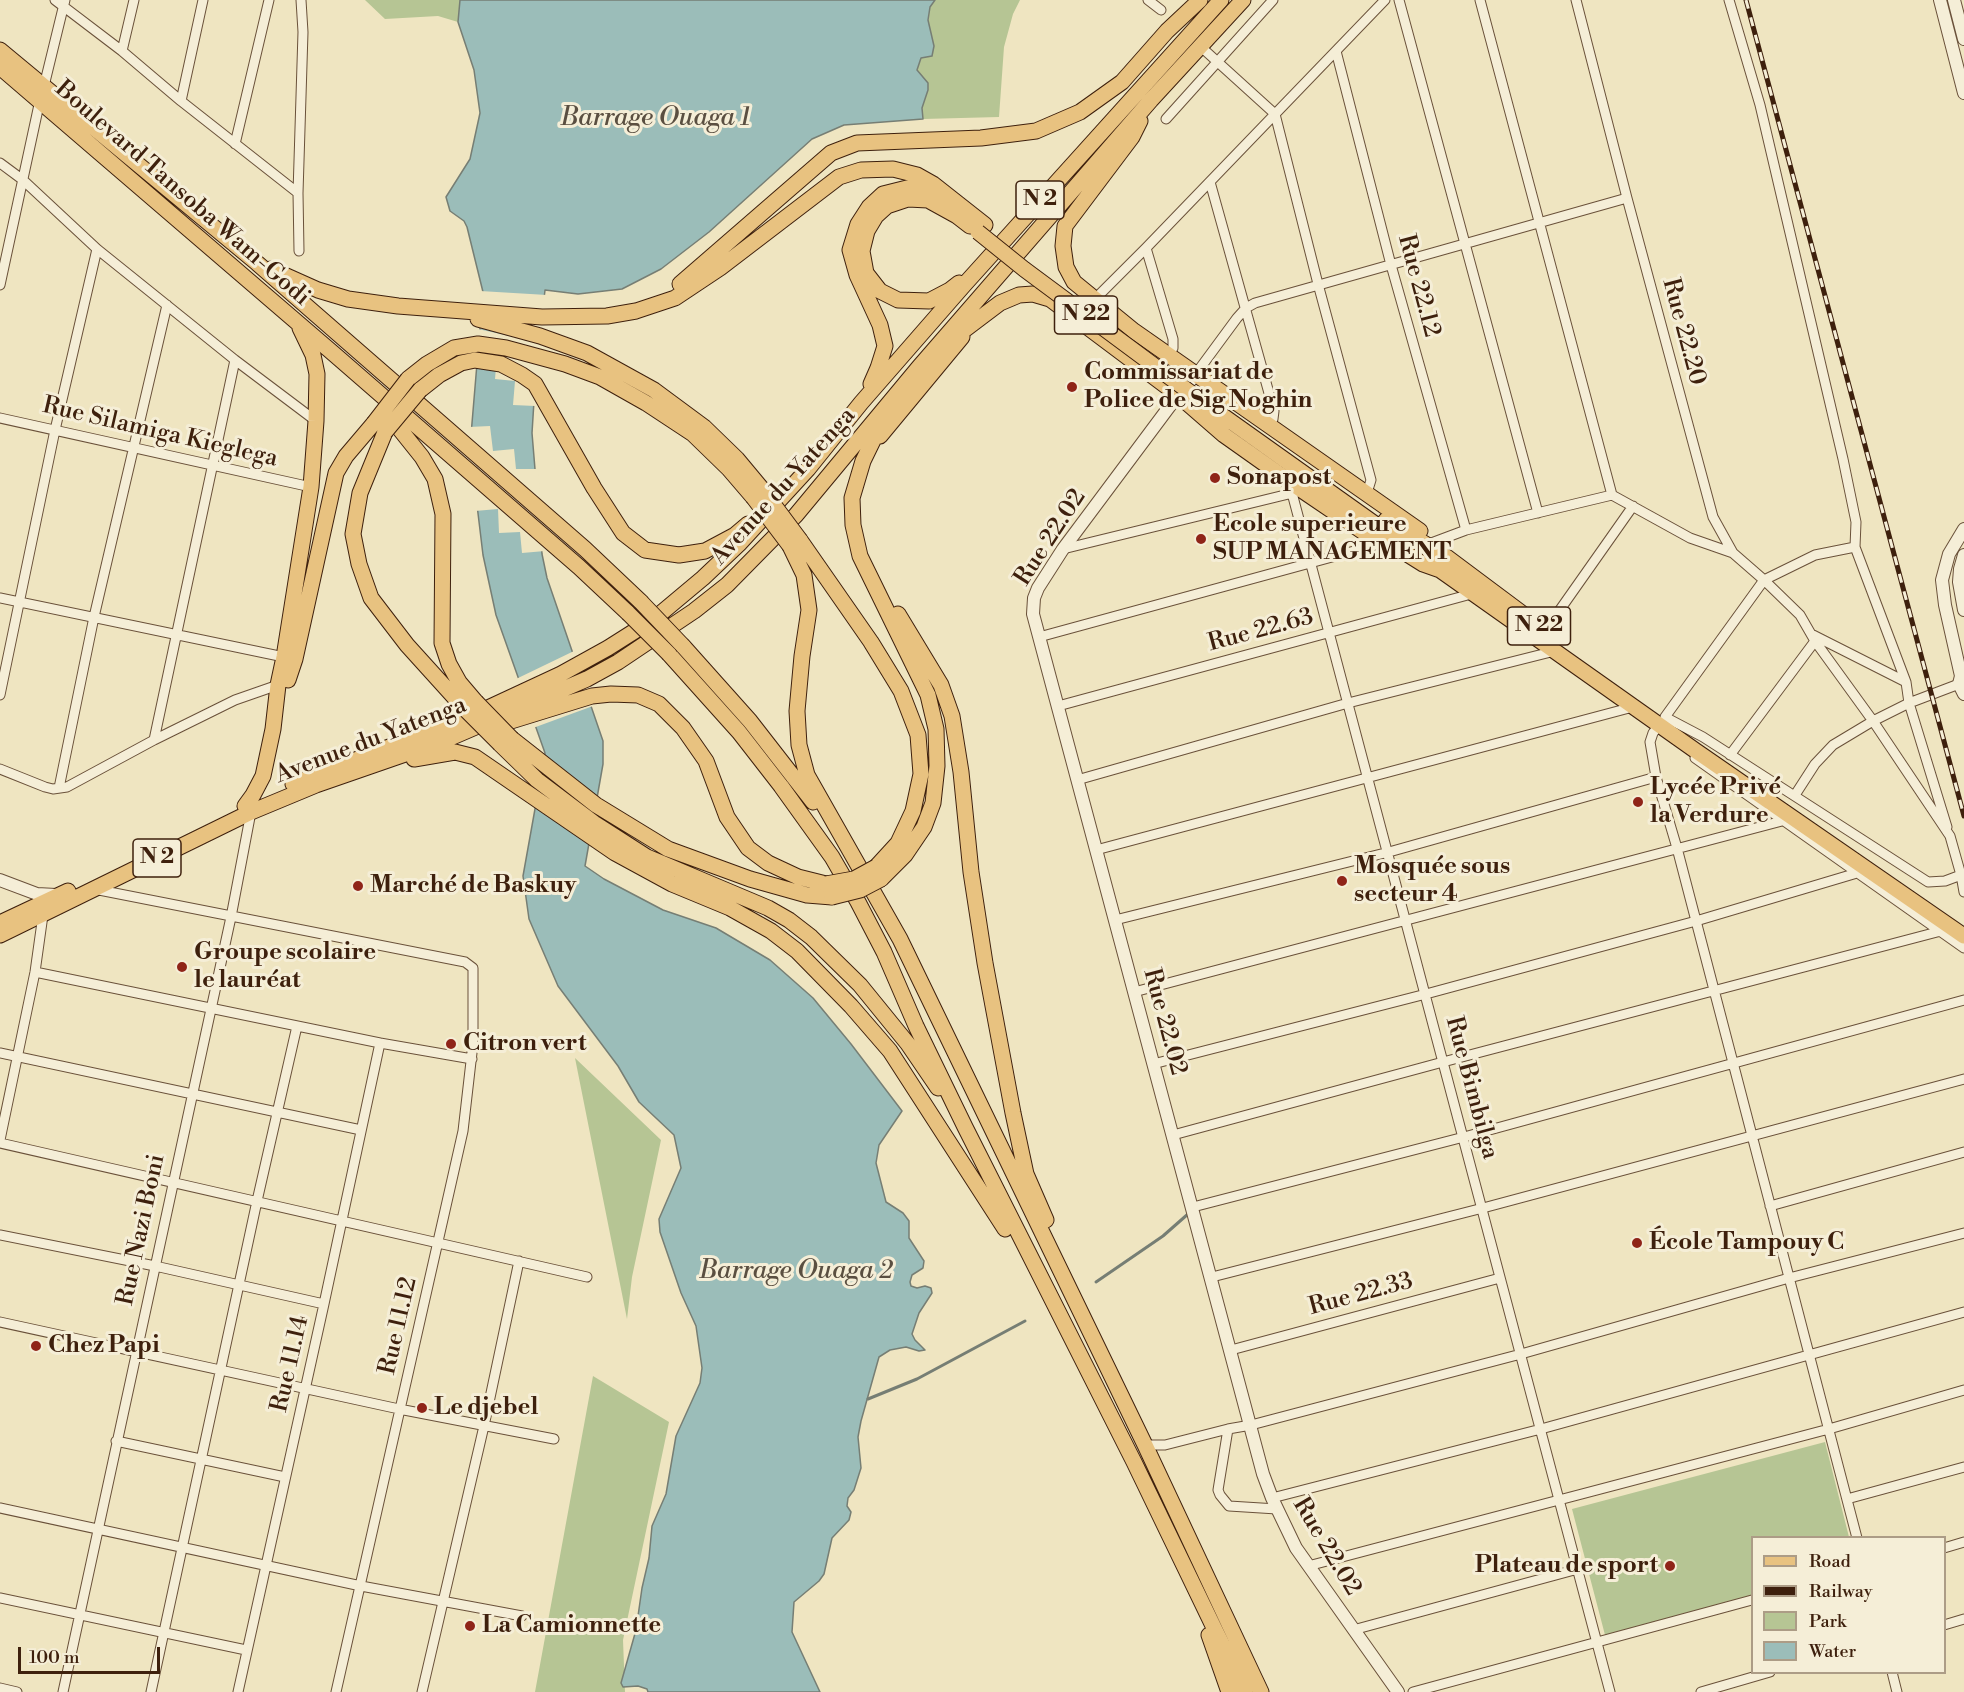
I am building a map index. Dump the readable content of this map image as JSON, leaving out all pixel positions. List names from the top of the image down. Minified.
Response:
{"streets":{"main road":["Boulevard Tansoba Wam-Godi","N 2","N 22","Avenue du Yatenga"],"street":["Rue 22.12","Rue 22.20","Rue Silamiga Kieglega","Rue 22.02","Rue 22.63","Rue Bimbilga","Rue Nazi Boni","Rue 22.33","Rue 11.12","Rue 11.14"]},"crossings":[["N 22","Rue 22.63"],["Avenue du Yatenga","Rue Nazi Boni"],["Rue 22.02","Rue 22.63"],["Rue 22.02","Rue 22.33"],["Rue 22.63","Rue Bimbilga"],["Rue Bimbilga","Rue 22.33"],["Rue Nazi Boni","Rue 11.12"]],"water":["Barrage Ouaga 1","Barrage Ouaga 2"],"places":["Commissariat de Police de Sig Noghin","Sonapost","Ecole superieure SUP MANAGEMENT","Lycée Privé la Verdure","Mosquée sous secteur 4","Marché de Baskuy","Groupe scolaire le lauréat","Citron vert","École Tampouy C","Chez Papi","Le djebel","Plateau de sport","La Camionnette"],"legend":["Road","Railway","Park","Water"],"scale_bar":"100 m"}
